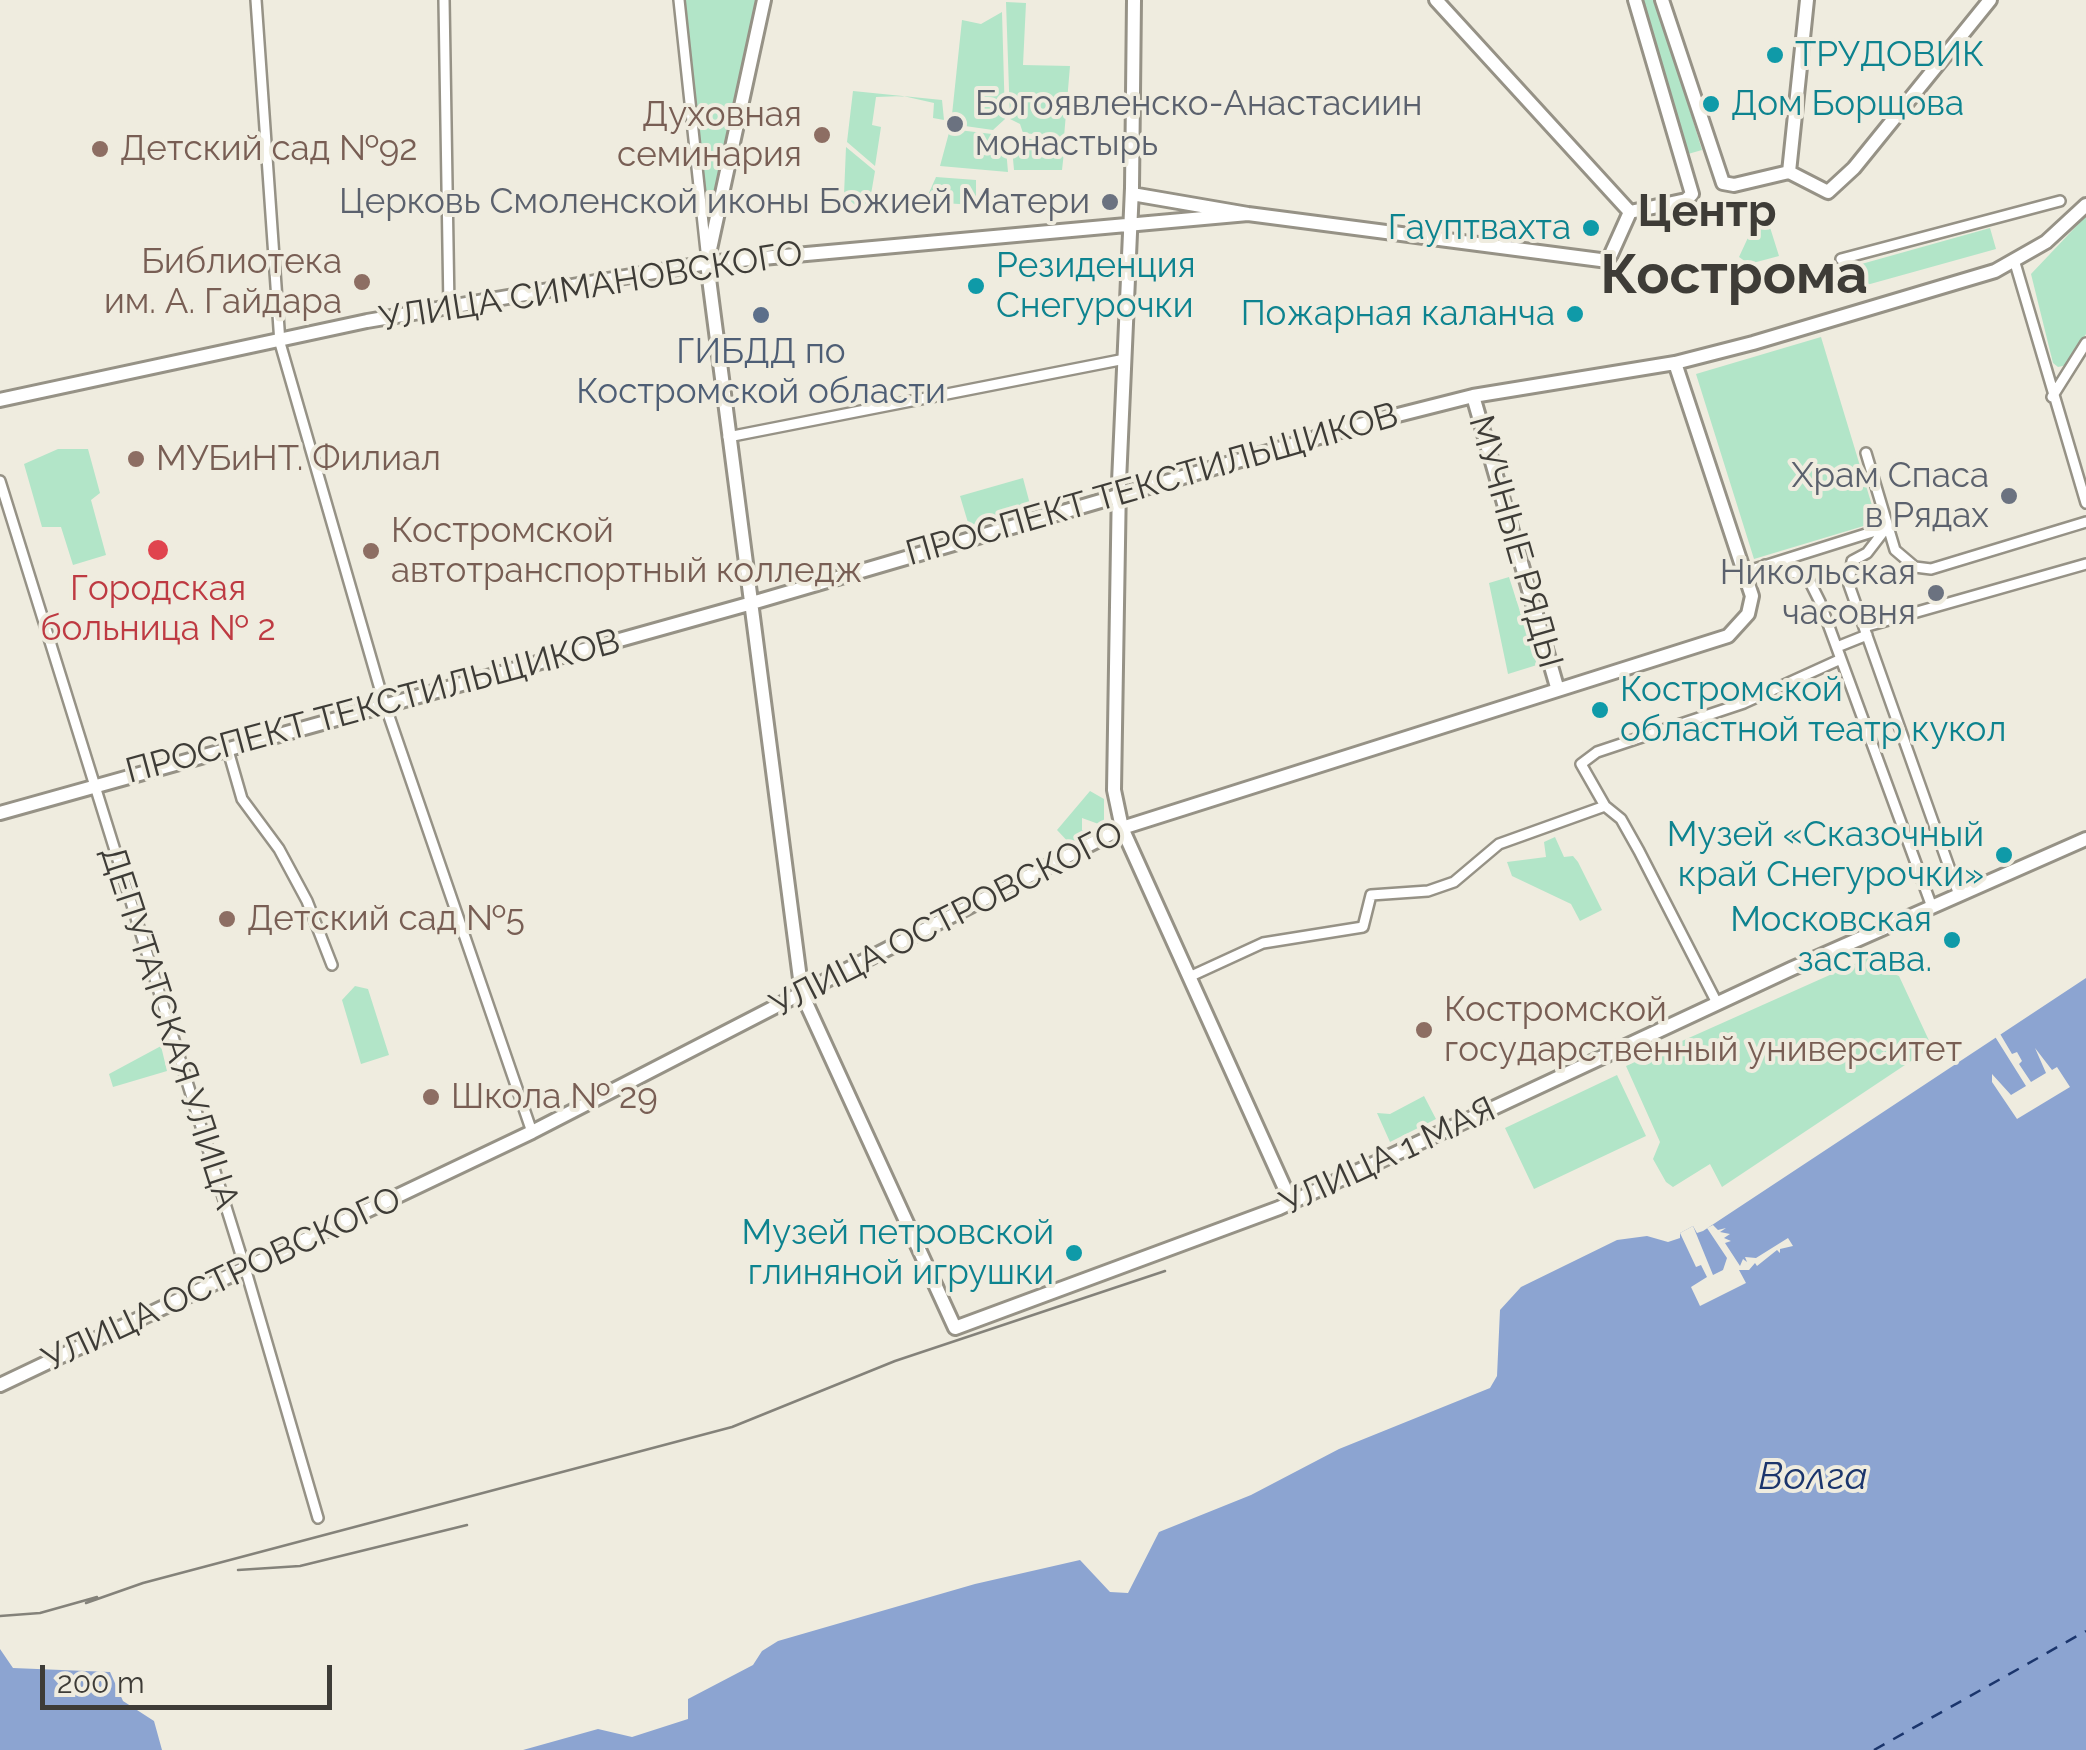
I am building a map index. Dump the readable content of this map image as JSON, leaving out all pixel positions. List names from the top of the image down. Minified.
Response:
{"streets":{"street":["УЛИЦА СИМАНОВСКОГО","ПРОСПЕКТ ТЕКСТИЛЬЩИКОВ","МУЧНЫЕ РЯДЫ","УЛИЦА ОСТРОВСКОГО","ДЕПУТАТСКАЯ УЛИЦА","УЛИЦА 1 МАЯ"]},"crossings":[["ПРОСПЕКТ ТЕКСТИЛЬЩИКОВ","МУЧНЫЕ РЯДЫ"],["ПРОСПЕКТ ТЕКСТИЛЬЩИКОВ","ДЕПУТАТСКАЯ УЛИЦА"],["МУЧНЫЕ РЯДЫ","УЛИЦА ОСТРОВСКОГО"],["УЛИЦА ОСТРОВСКОГО","ДЕПУТАТСКАЯ УЛИЦА"],["УЛИЦА ОСТРОВСКОГО","УЛИЦА 1 МАЯ"]],"districts":["Центр","Кострома"],"water":["Волга"],"places":["ТРУДОВИК","Дом Борщова","Богоявленско-Анастасиин монастырь","Духовная семинария","Детский сад №92","Церковь Смоленской иконы Божией Матери","Гауптвахта","Библиотека им. А. Гайдара","Резиденция Снегурочки","Пожарная каланча","ГИБДД по Костромской области","МУБиНТ. Филиал","Храм Спаса в Рядах","Городская больница № 2","Костромской автотранспортный колледж","Никольская часовня","Костромской областной театр кукол","Музей «Сказочный край Снегурочки»","Детский сад №5","Московская застава.","Костромской государственный университет","Школа № 29","Музей петровской глиняной игрушки"],"scale_bar":"200 m"}
